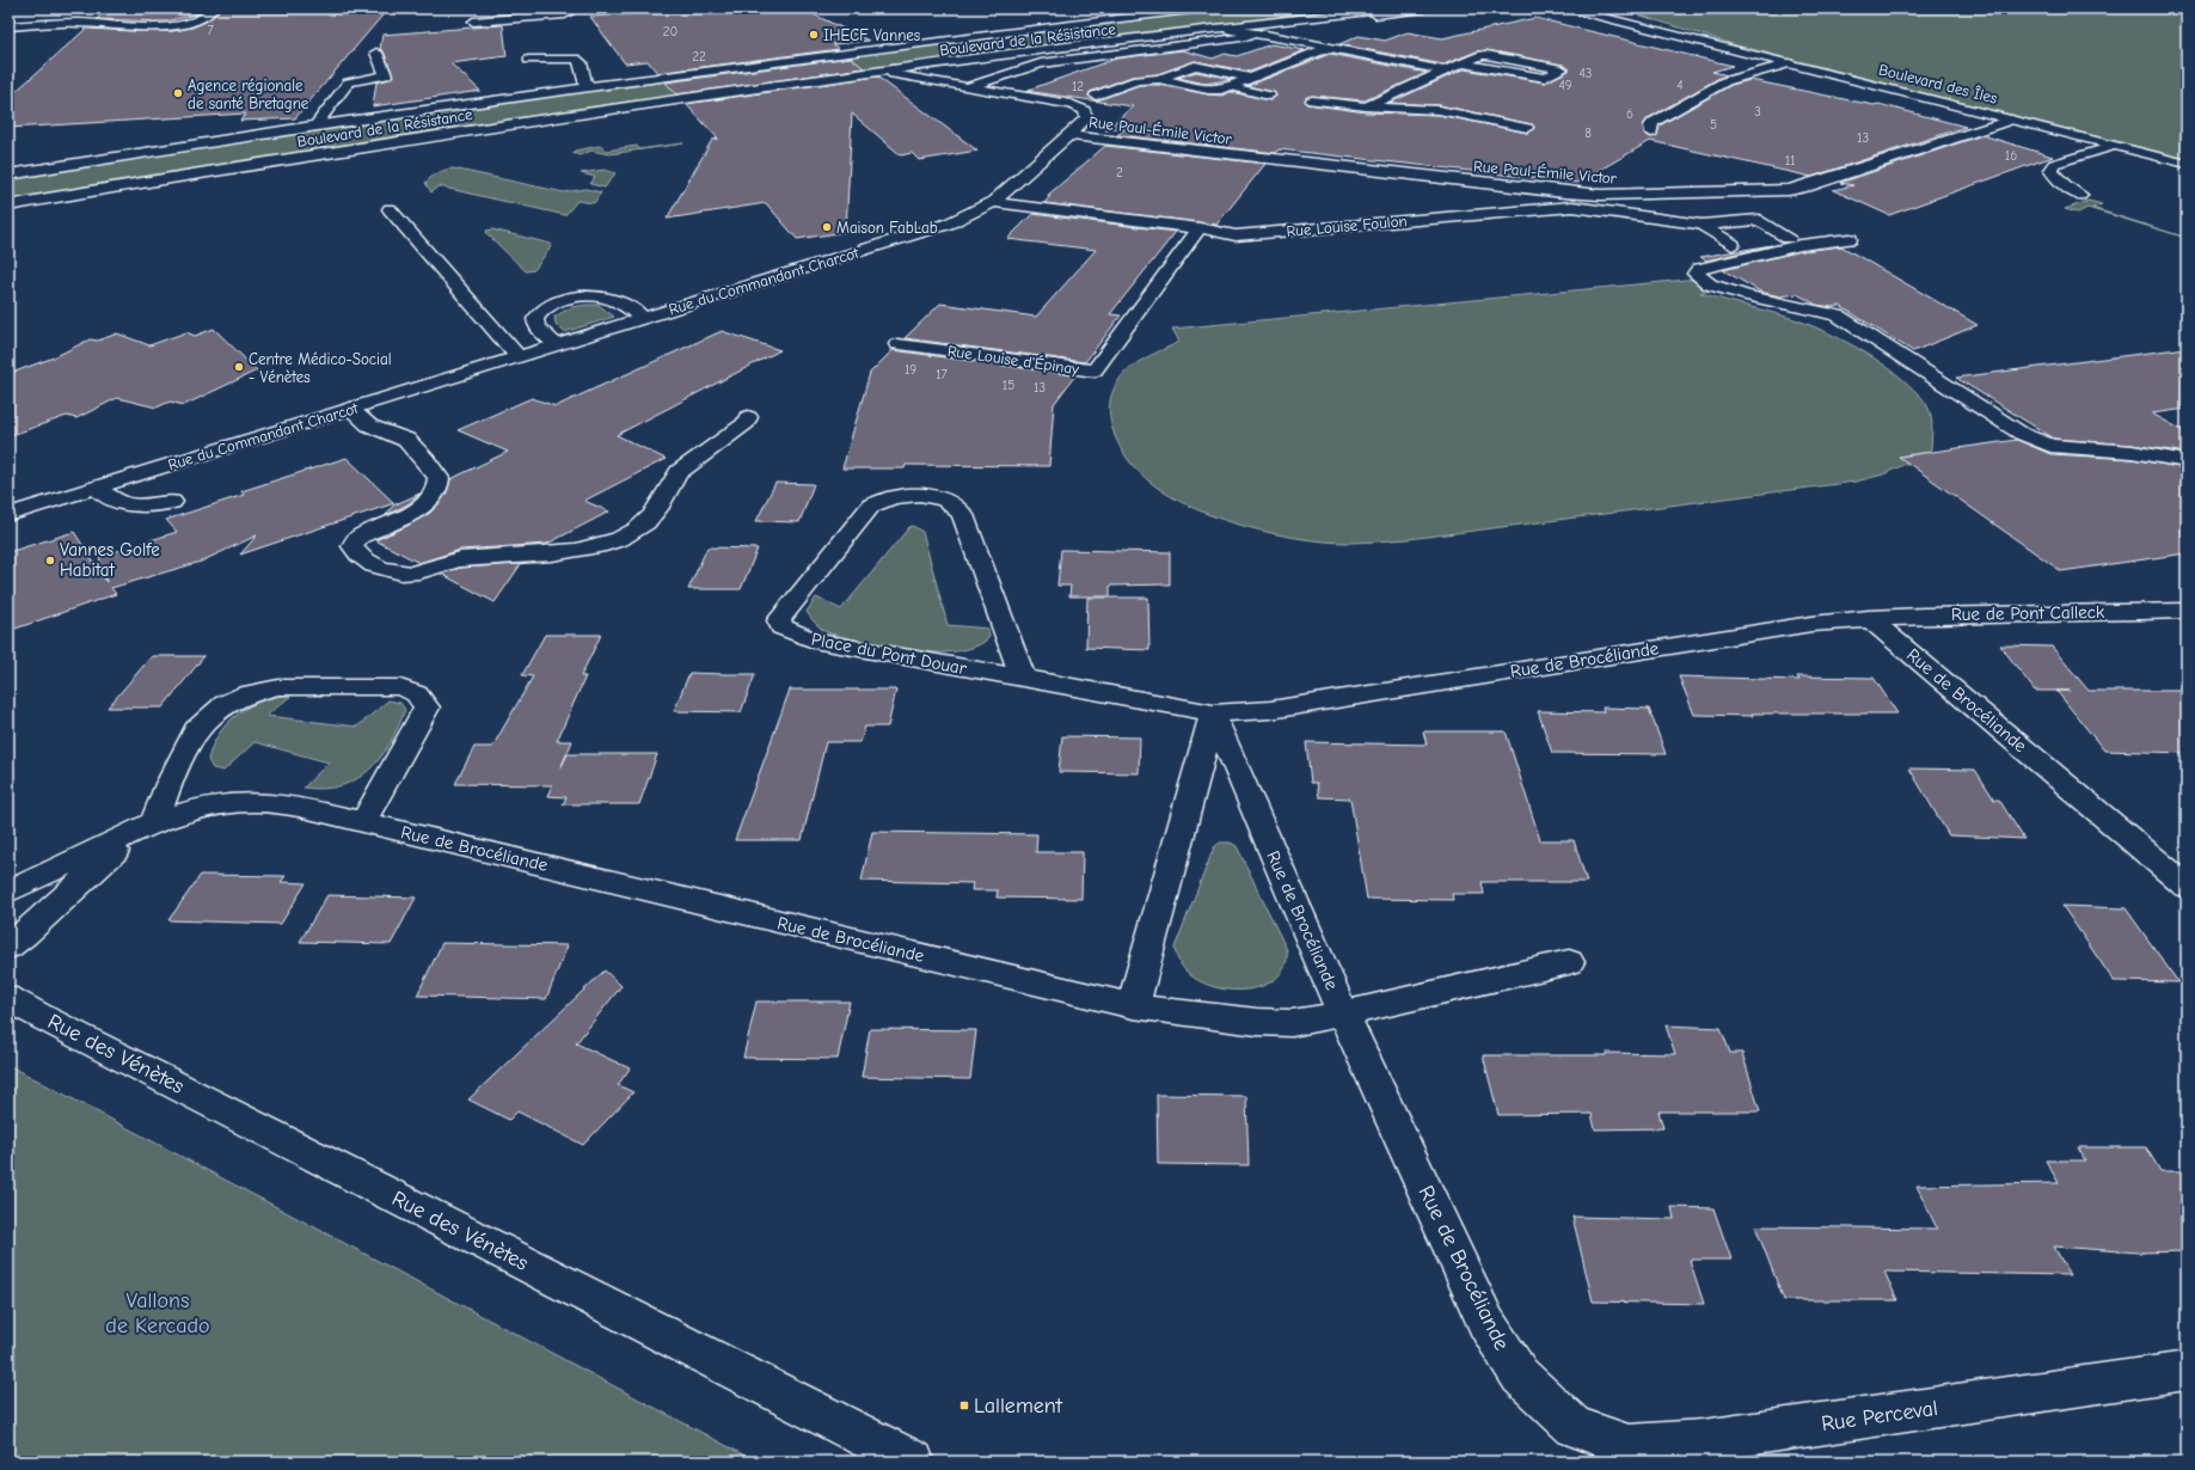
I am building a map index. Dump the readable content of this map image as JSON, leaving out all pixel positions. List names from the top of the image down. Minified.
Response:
{"streets":{"street":["Boulevard de la Résistance","Boulevard des Îles","Rue Paul-Émile Victor","Rue Louise Foulon","Rue du Commandant Charcot","Rue Louise d'Épinay","Rue de Pont Calleck","Place du Pont Douar","Rue de Brocéliande","Rue des Vénètes","Rue Perceval"]},"crossings":[["Boulevard de la Résistance","Rue du Commandant Charcot"],["Boulevard des Îles","Rue Paul-Émile Victor"],["Rue Paul-Émile Victor","Rue du Commandant Charcot"],["Rue Louise Foulon","Rue du Commandant Charcot"],["Rue Louise Foulon","Rue Louise d'Épinay"],["Rue de Pont Calleck","Rue de Brocéliande"],["Place du Pont Douar","Rue de Brocéliande"],["Rue de Brocéliande","Rue Perceval"]],"parks":["Vallons de Kercado"],"places":{"other":["IHECF Vannes","Agence régionale de santé Bretagne","Maison FabLab","Centre Médico-Social - Vénètes","Vannes Golfe Habitat"],"transit":["Lallement"]},"house_numbers":["7","20","22","43","49","4","12","3","6","5","8","13","16","11","2","19","17","15","13"]}
